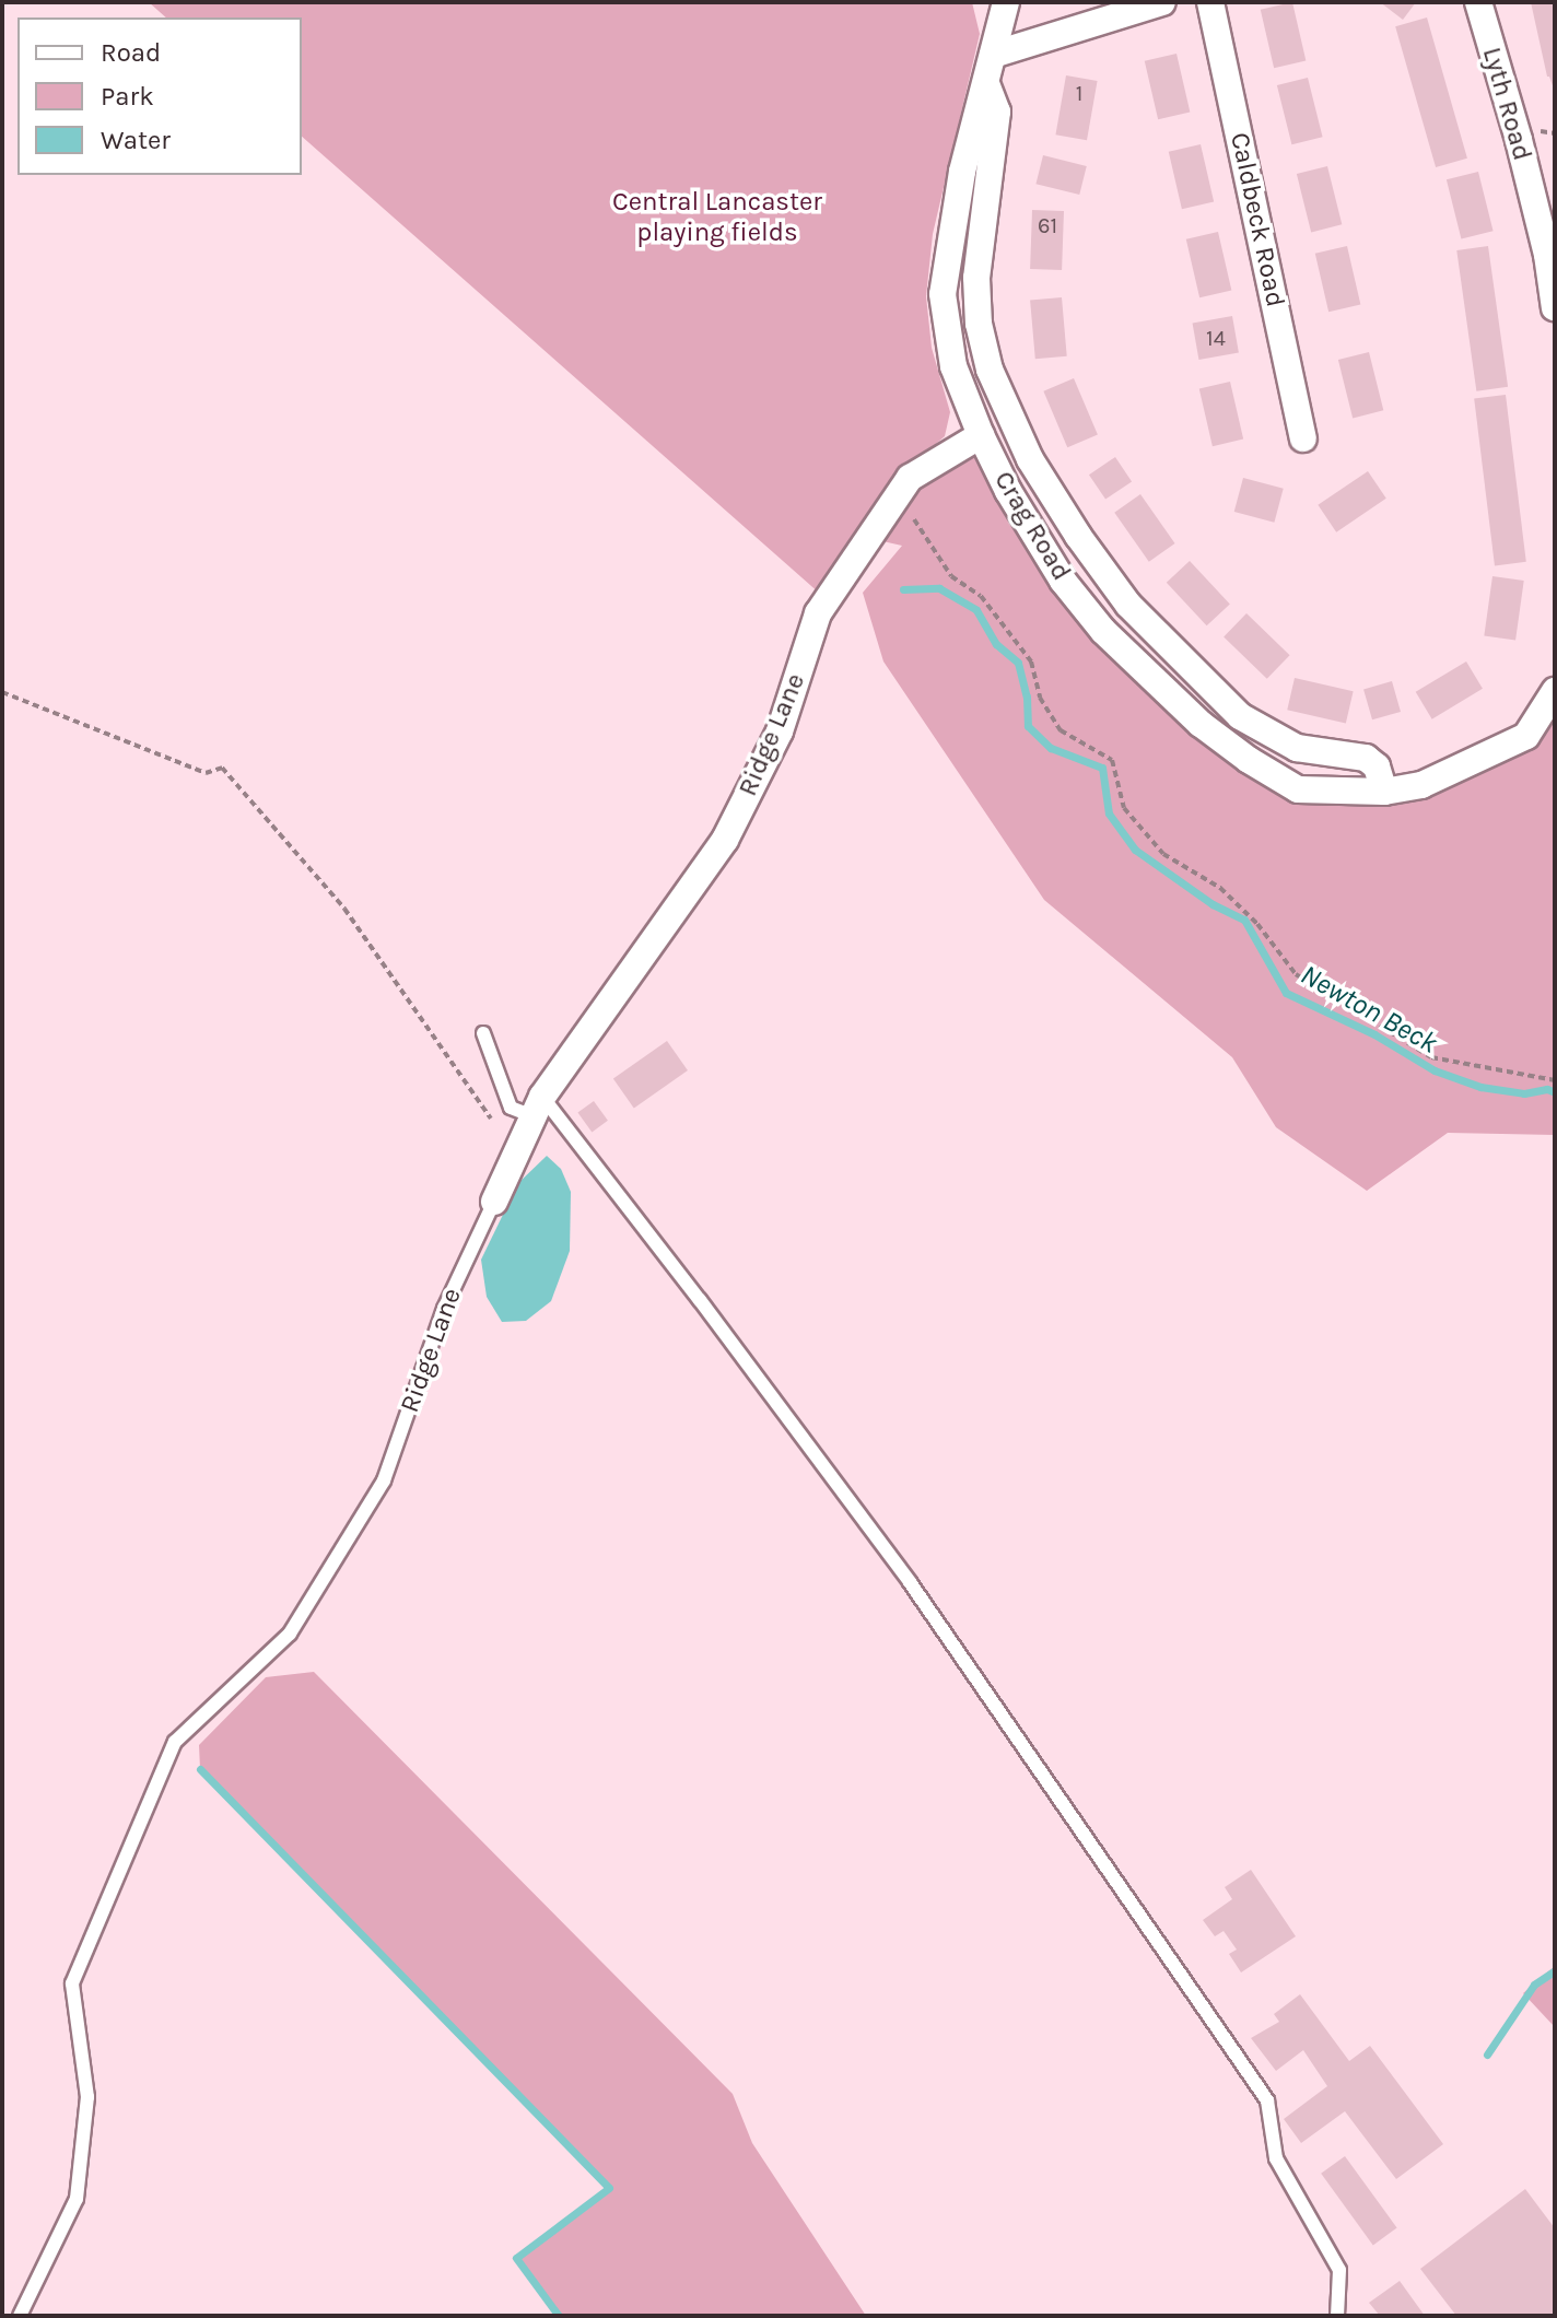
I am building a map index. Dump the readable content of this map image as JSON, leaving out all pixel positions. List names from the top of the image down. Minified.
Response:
{"streets":{"street":["Lyth Road","Caldbeck Road","Crag Road","Ridge Lane"]},"crossings":[["Crag Road","Ridge Lane"]],"water":["Newton Beck"],"parks":["Central Lancaster playing fields"],"house_numbers":["1","61","14"],"legend":["Road","Park","Water"]}
